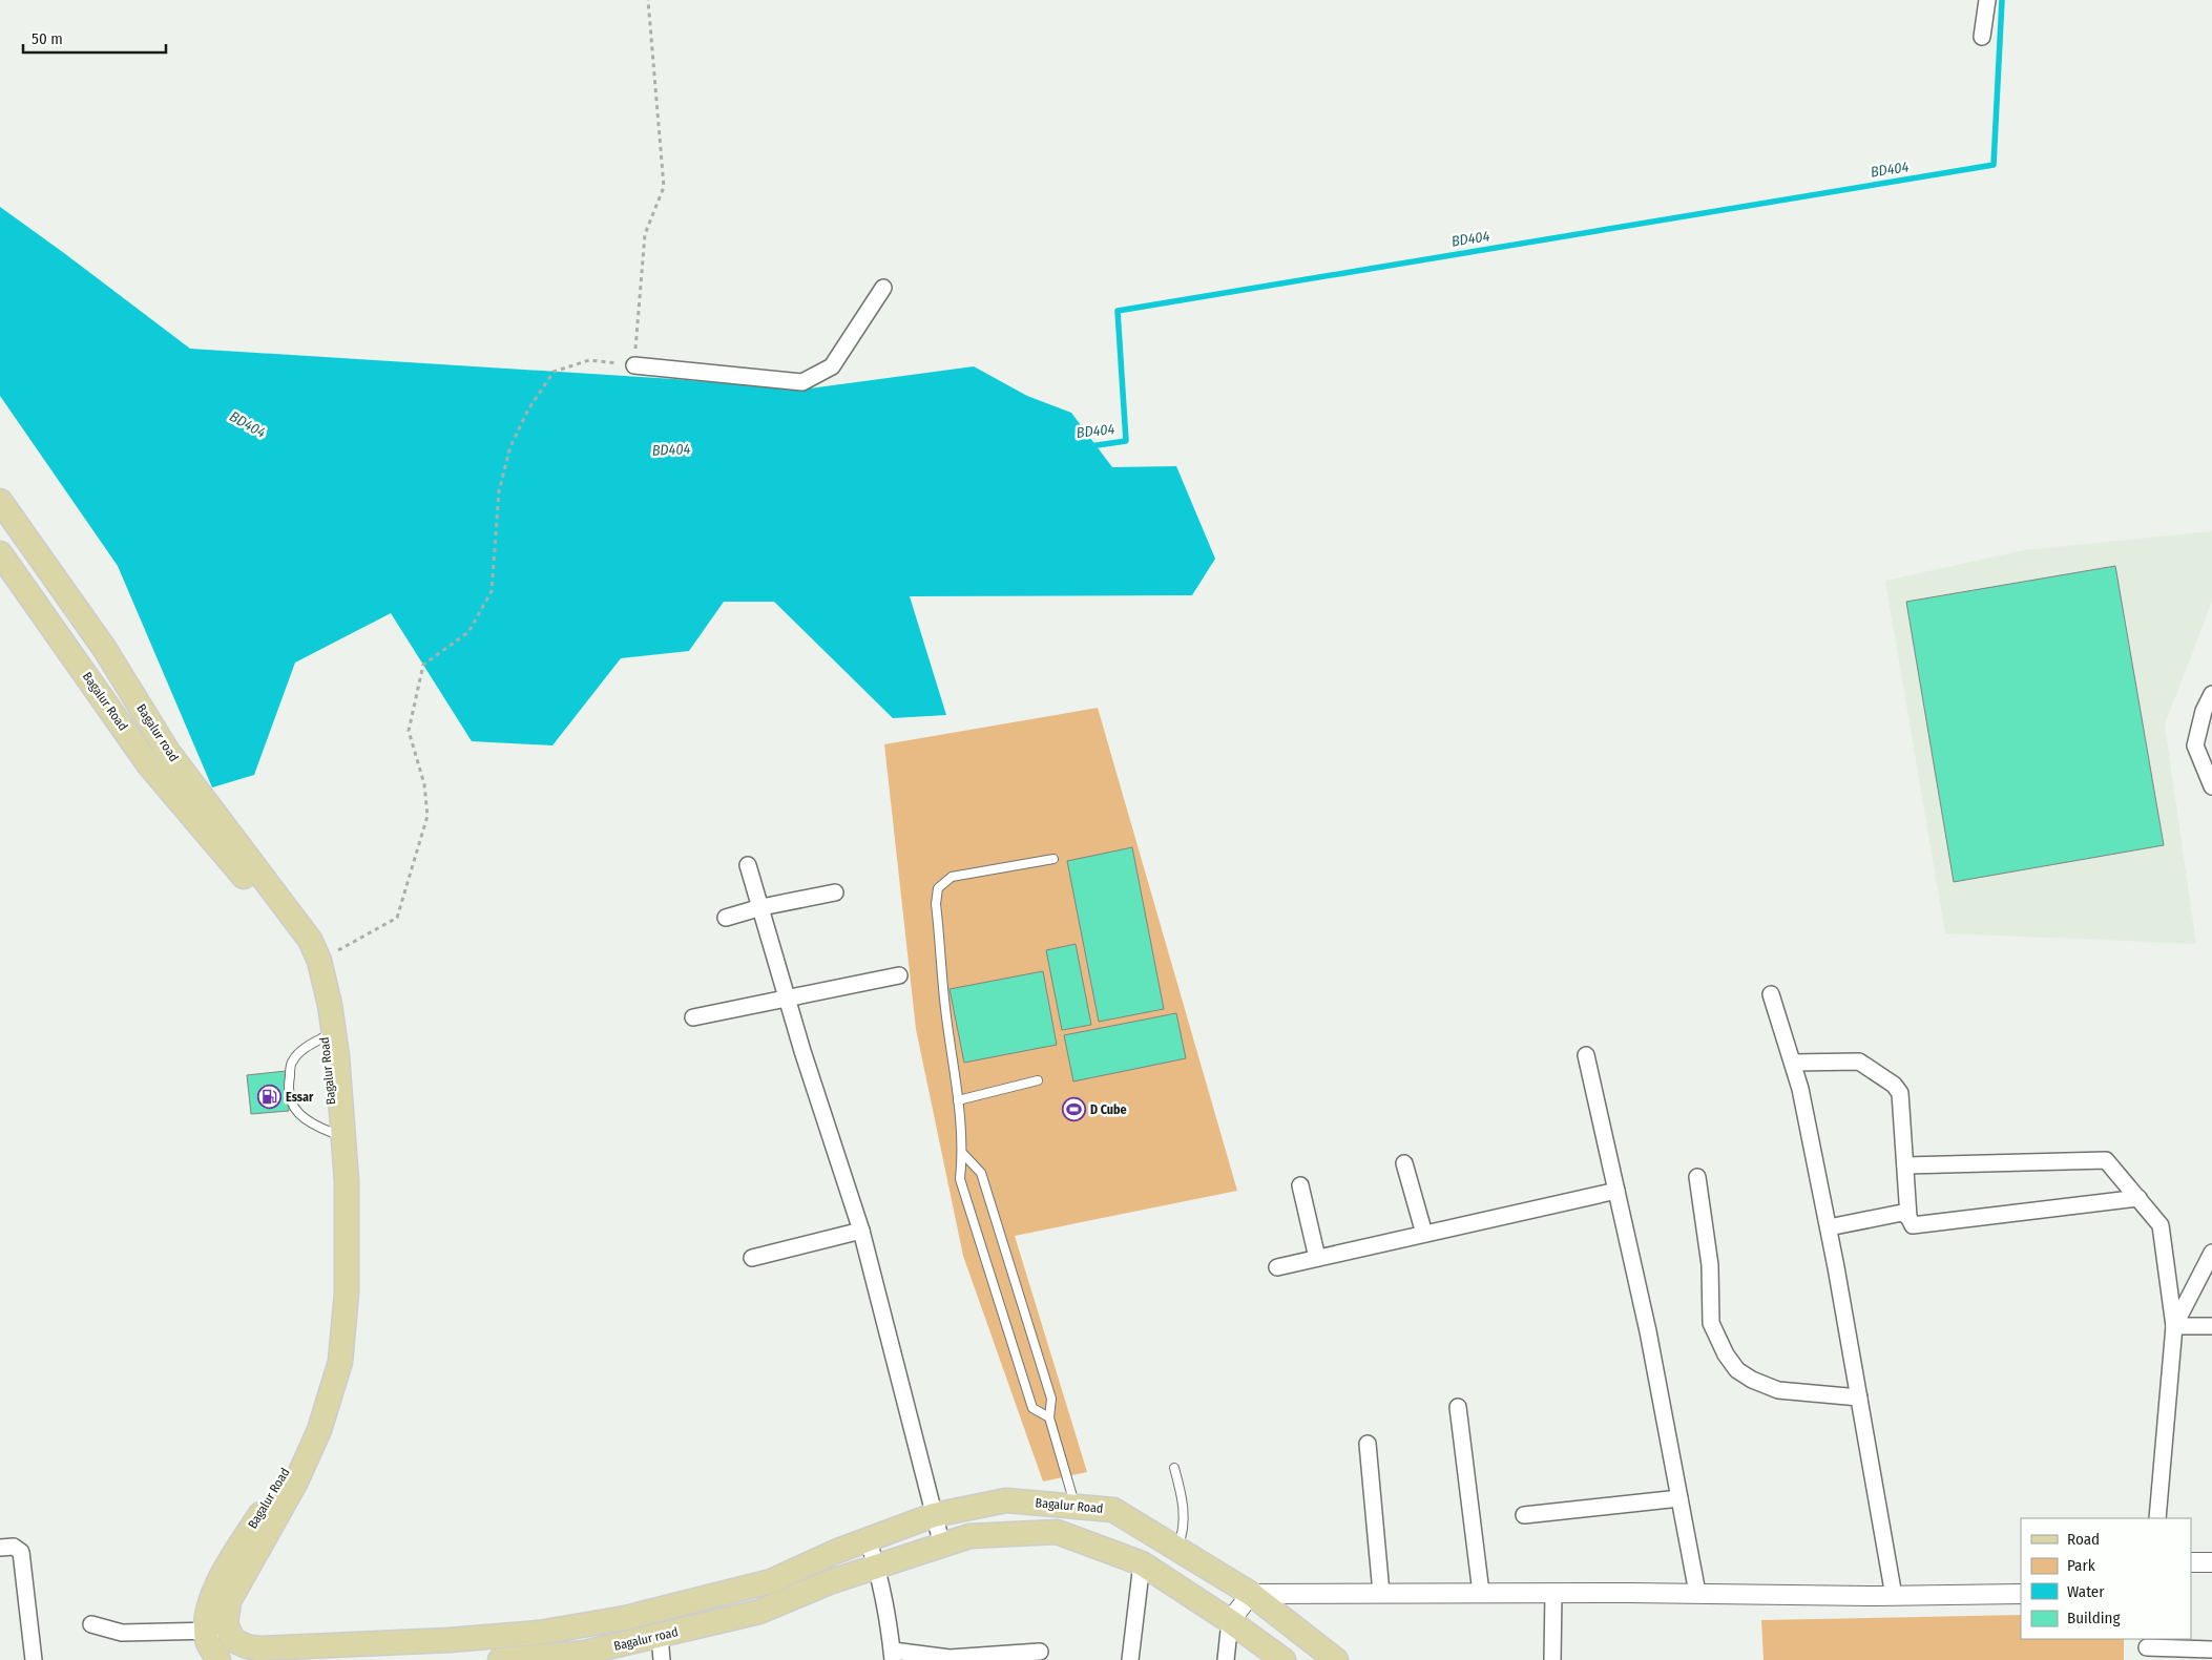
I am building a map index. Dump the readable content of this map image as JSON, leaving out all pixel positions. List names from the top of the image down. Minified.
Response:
{"streets":{"main road":["Bagalur Road","Bagalur road"]},"crossings":[["Bagalur Road","Bagalur road"]],"water":["BD404"],"places":{"fuel station":["Essar"],"sports":["D Cube"]},"legend":["Road","Park","Water","Building"],"scale_bar":"50 m"}
